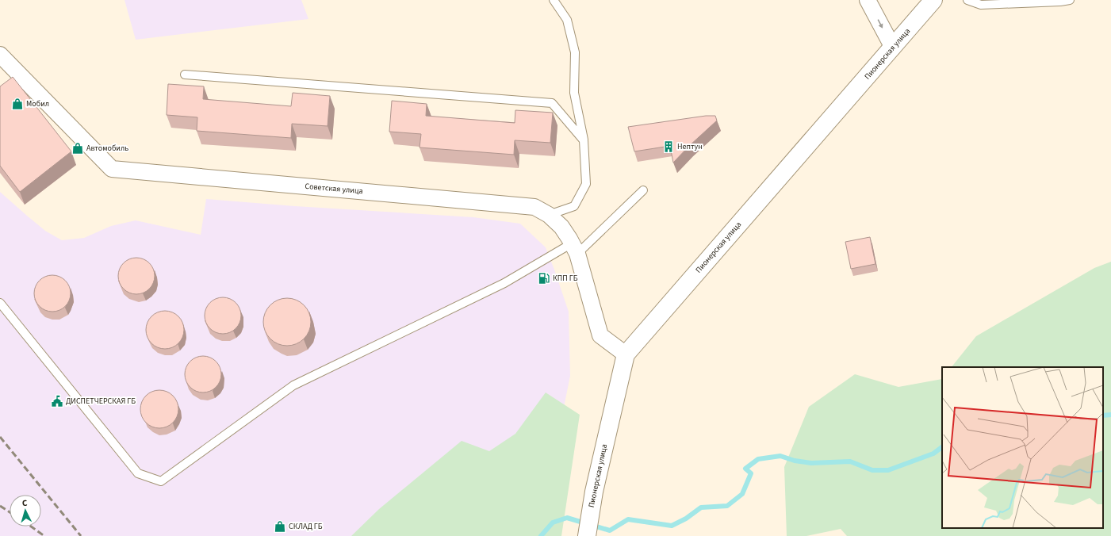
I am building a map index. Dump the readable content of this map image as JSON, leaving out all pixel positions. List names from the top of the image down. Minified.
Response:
{"streets":{"main road":["Пионерская улица"],"street":["Советская улица"]},"crossings":[["Пионерская улица","Советская улица"]],"places":{"shop":["Мобил","Автомобиль","СКЛАД ГБ"],"building":["Нептун"],"fuel station":["КПП ГБ"],"public building":["ДИСПЕТЧЕРСКАЯ ГБ"]},"north":"top"}
